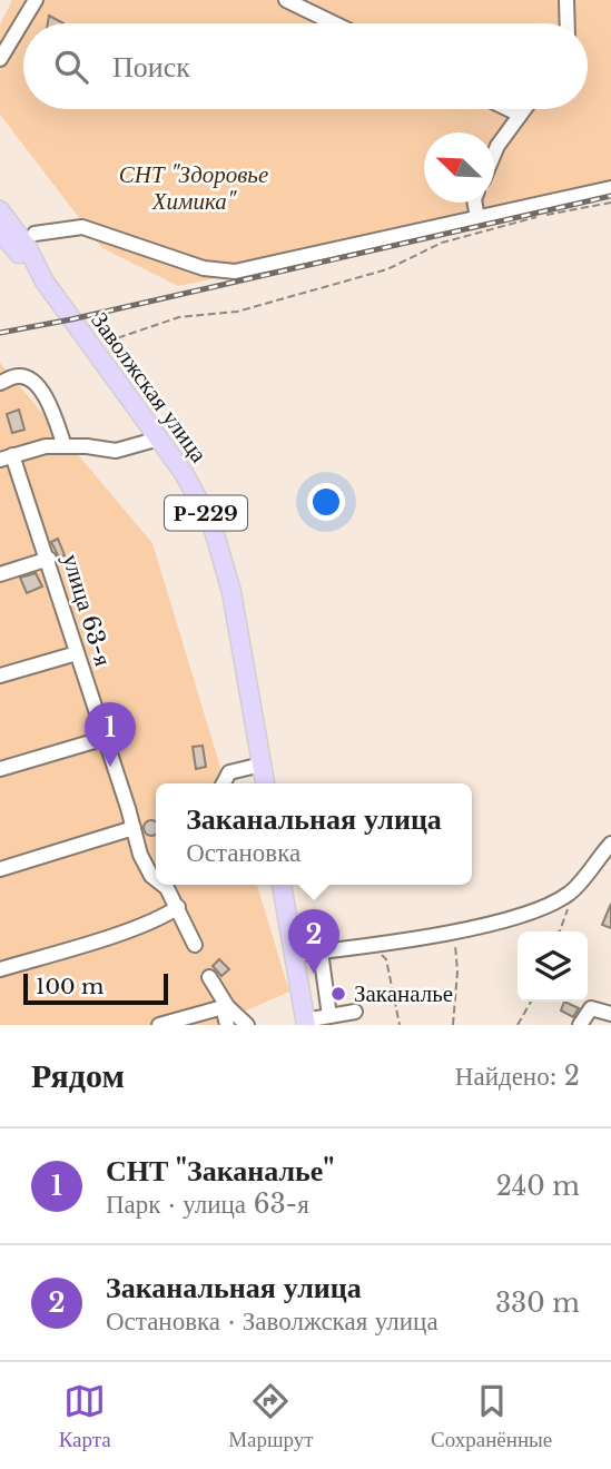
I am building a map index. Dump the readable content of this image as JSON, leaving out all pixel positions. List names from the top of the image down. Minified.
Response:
{"streets":{"main road":["Заволжская улица","Р-229"],"street":["улица 63-я"]},"parks":["СНТ \"Здоровье Химика\""],"places":["Заканалье"],"scale_bar":"100 m","north":"top left","page":{"search":"Поиск","pins":["1","2"],"popup":["Заканальная улица","Остановка"],"scale":"100 m","heading":["Рядом","Найдено: 2"],"list":[{"mark":"1","name":"СНТ \"Заканалье\"","note":"Парк · улица 63-я","value":"240 m"},{"mark":"2","name":"Заканальная улица","note":"Остановка · Заволжская улица","value":"330 m"}],"nav":["Карта","Маршрут","Сохранённые"]}}
